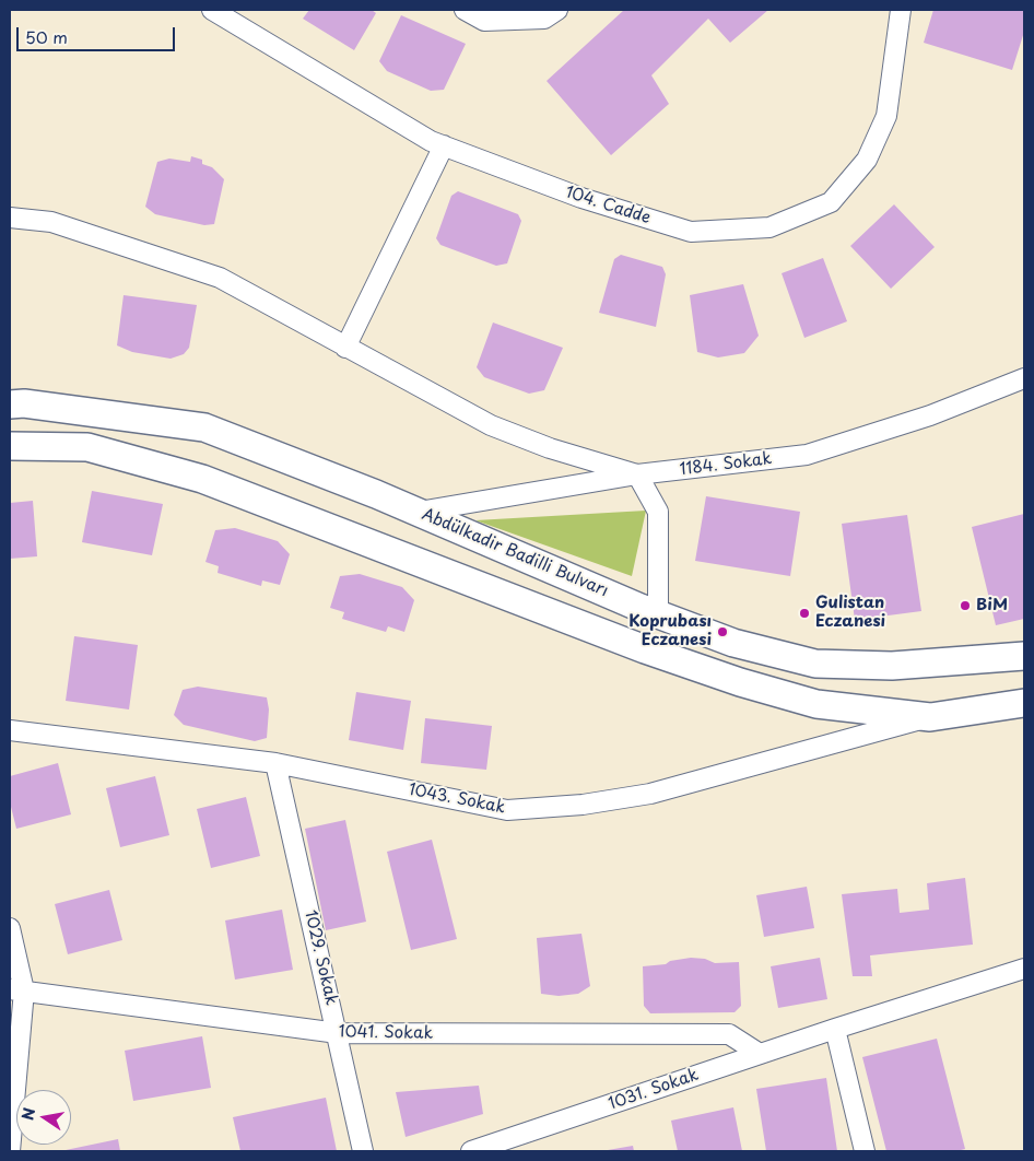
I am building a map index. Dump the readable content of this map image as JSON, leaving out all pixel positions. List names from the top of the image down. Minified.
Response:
{"streets":{"main road":["Abdülkadir Badilli Bulvarı"],"street":["104. Cadde","1184. Sokak","1043. Sokak","1029. Sokak","1041. Sokak","1031. Sokak"]},"crossings":[["1184. Sokak","Abdülkadir Badilli Bulvarı"],["1043. Sokak","1029. Sokak"],["1029. Sokak","1041. Sokak"],["1041. Sokak","1031. Sokak"]],"places":["BiM","Gulistan Eczanesi","Koprubası Eczanesi"],"scale_bar":"50 m","north":"left"}
